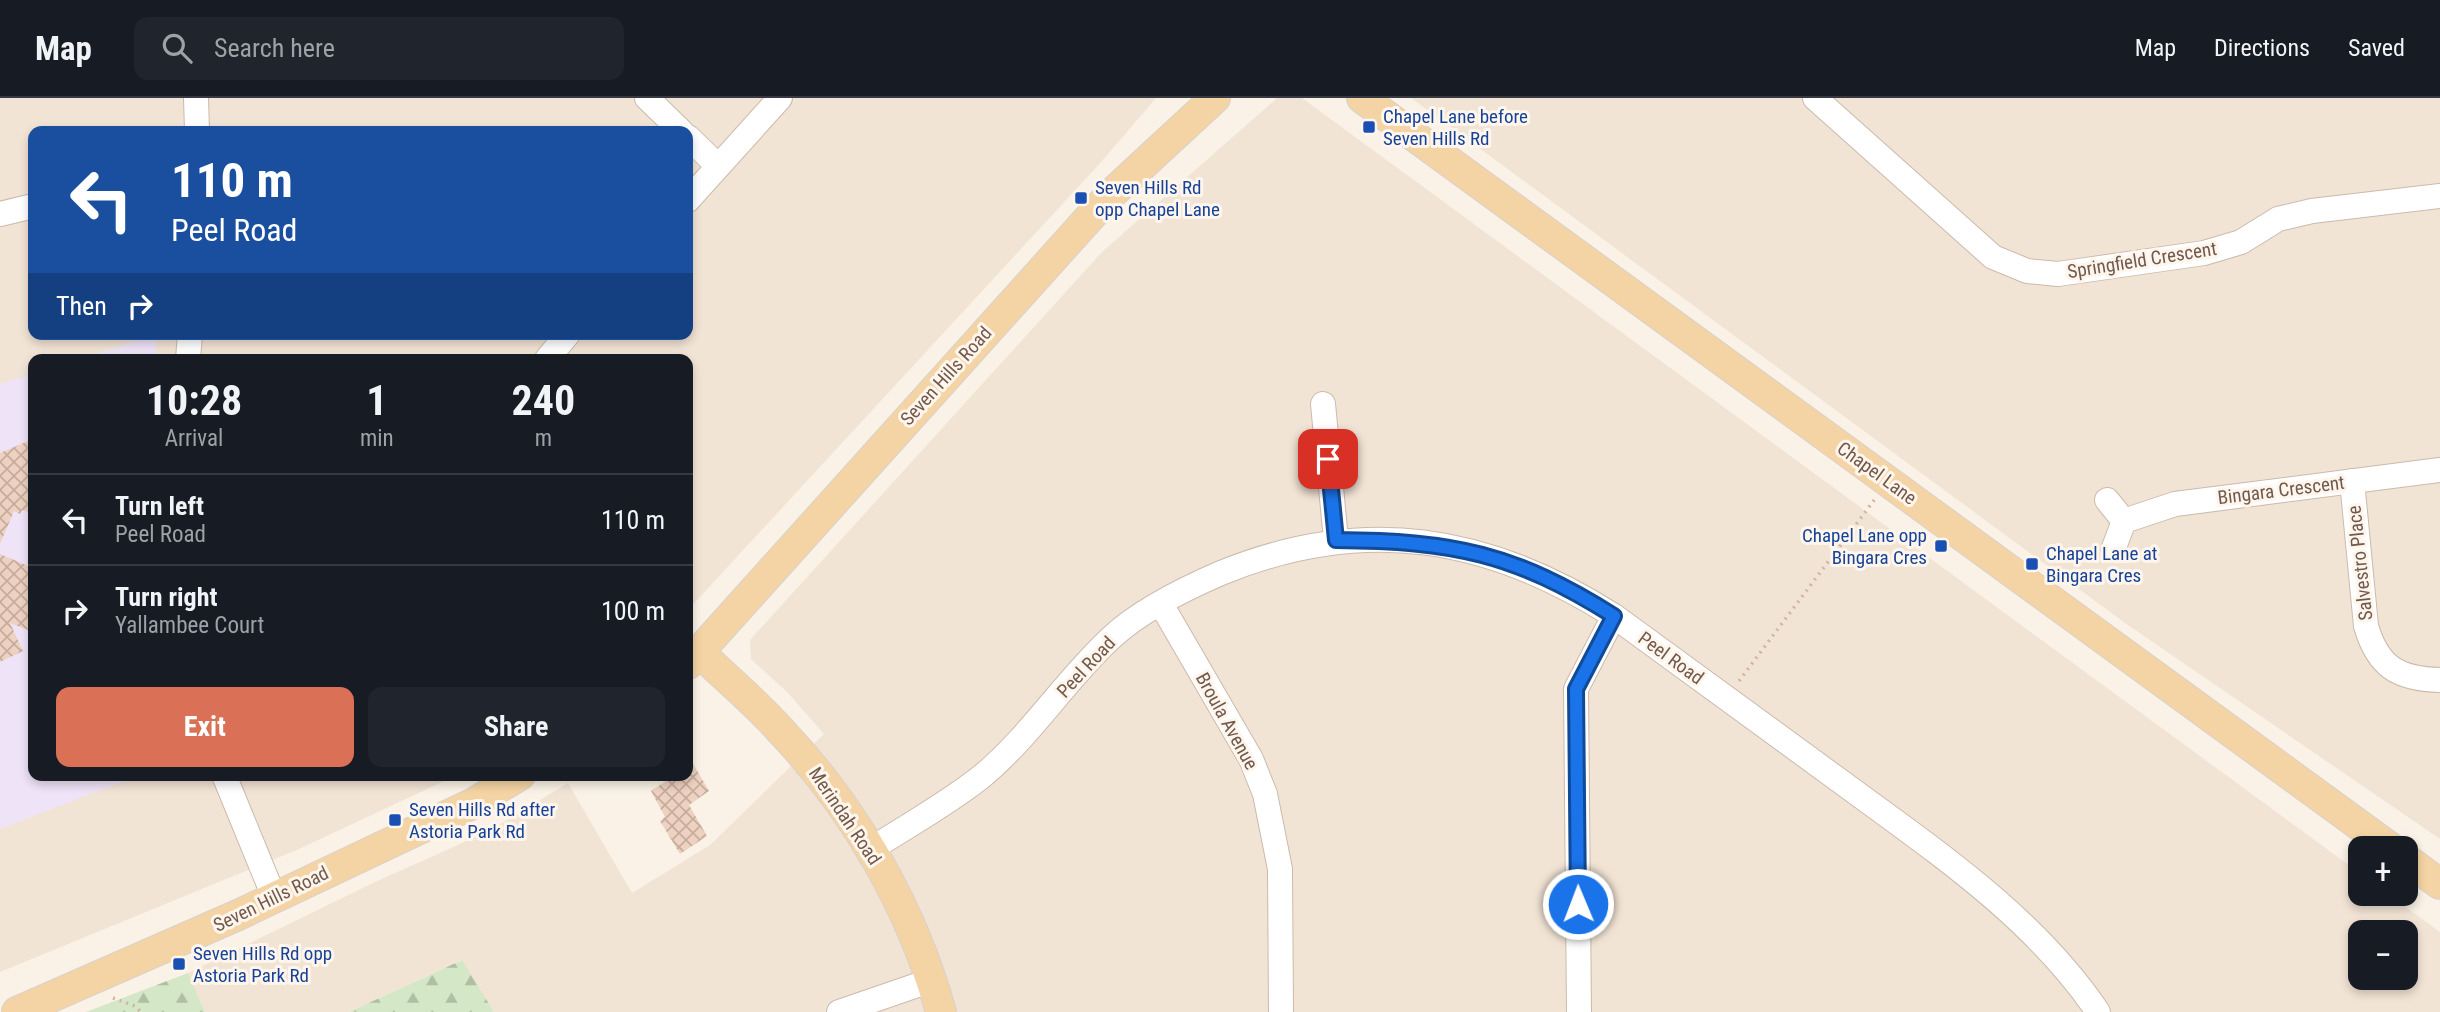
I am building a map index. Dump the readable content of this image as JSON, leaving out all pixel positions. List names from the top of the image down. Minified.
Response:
{"streets":{"main road":["Seven Hills Road","Chapel Lane","Merindah Road"],"street":["Springfield Crescent","Bingara Crescent","Salvestro Place","Peel Road","Broula Avenue"]},"crossings":[["Seven Hills Road","Merindah Road"],["Bingara Crescent","Salvestro Place"],["Peel Road","Broula Avenue"],["Peel Road","Merindah Road"]],"places":{"transit":["Chapel Lane before Seven Hills Rd","Seven Hills Rd opp Chapel Lane","Chapel Lane opp Bingara Cres","Chapel Lane at Bingara Cres","Seven Hills Rd after Astoria Park Rd","Seven Hills Rd opp Astoria Park Rd"]},"page":{"header":"Map","search":"Search here","nav":["Map","Directions","Saved"],"turn":["110 m","Peel Road"],"then":"Then","eta":["10:28","Arrival","1","min","240","m"],"list":[{"name":"Turn left","note":"Peel Road","value":"110 m"},{"name":"Turn right","note":"Yallambee Court","value":"100 m"}],"buttons":["Exit","Share"],"map_buttons":["+","−"]}}
